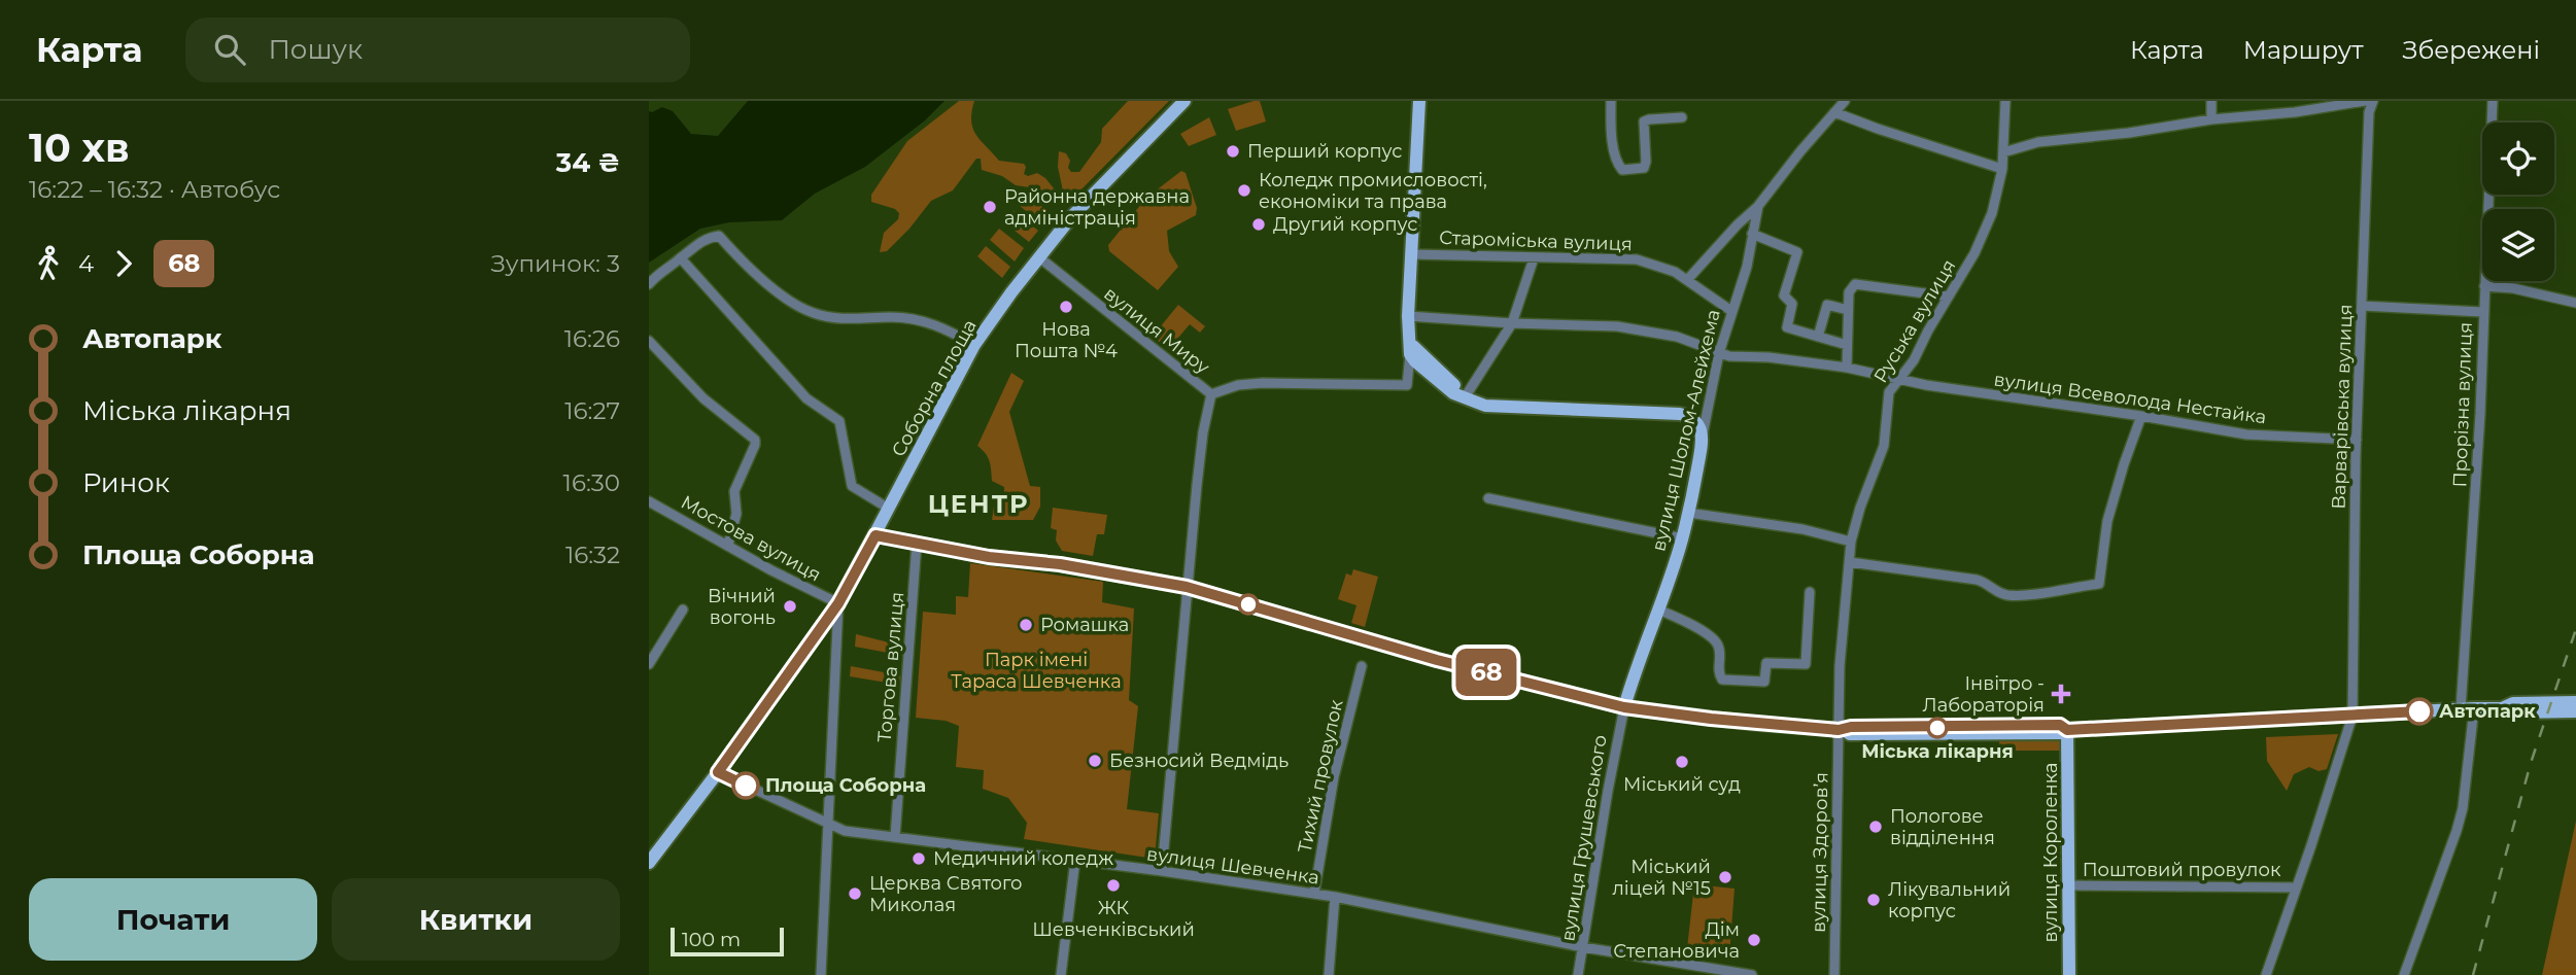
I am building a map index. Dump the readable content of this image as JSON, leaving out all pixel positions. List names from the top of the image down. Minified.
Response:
{"streets":{"main road":["Соборна площа","вулиця Шолом-Алейхема","вулиця Короленка"],"street":["Староміська вулиця","Руська вулиця","вулиця Миру","вулиця Всеволода Нестайка","Прорізна вулиця","Варварівська вулиця","Мостова вулиця","Торгова вулиця","Тихий провулок","вулиця Грушевського","вулиця Здоровʼя","вулиця Шевченка","Поштовий провулок"]},"crossings":[["Староміська вулиця","вулиця Шолом-Алейхема"],["Руська вулиця","вулиця Всеволода Нестайка"],["Руська вулиця","вулиця Здоровʼя"],["вулиця Миру","Соборна площа"],["Соборна площа","Мостова вулиця"],["Соборна площа","вулиця Шевченка"],["вулиця Всеволода Нестайка","Варварівська вулиця"],["вулиця Всеволода Нестайка","вулиця Шолом-Алейхема"],["Варварівська вулиця","Поштовий провулок"],["вулиця Шолом-Алейхема","вулиця Грушевського"],["Торгова вулиця","вулиця Шевченка"],["Тихий провулок","вулиця Шевченка"],["вулиця Грушевського","вулиця Шевченка"],["вулиця Короленка","Поштовий провулок"]],"districts":["ЦЕНТР"],"parks":["Парк імені Тараса Шевченка"],"places":{"other":["Перший корпус","Коледж промисловості, економіки та права","Районна державна адміністрація","Другий корпус","Нова Пошта №4","Вічний вогонь","Ромашка","Автопарк","Міська лікарня","Безносий Ведмідь","Міський суд","Площа Соборна","Пологове відділення","Медичний коледж","Міський ліцей №15","ЖК Шевченківський","Церква Святого Миколая","Лікувальний корпус","Дім Степановича"],"health":["Інвітро - Лабораторія"]},"lines":["bus line 68"],"scale_bar":"100 m","page":{"header":"Карта","search":"Пошук","nav":["Карта","Маршрут","Збережені"],"heading":["10 хв","16:22 – 16:32 · Автобус","34 ₴"],"on_map":"68","legs":["4","68","Зупинок: 3"],"list":[{"name":"Автопарк","value":"16:26"},{"name":"Міська лікарня","value":"16:27"},{"name":"Ринок","value":"16:30"},{"name":"Площа Соборна","value":"16:32"}],"buttons":["Почати","Квитки"],"scale":"100 m"}}
